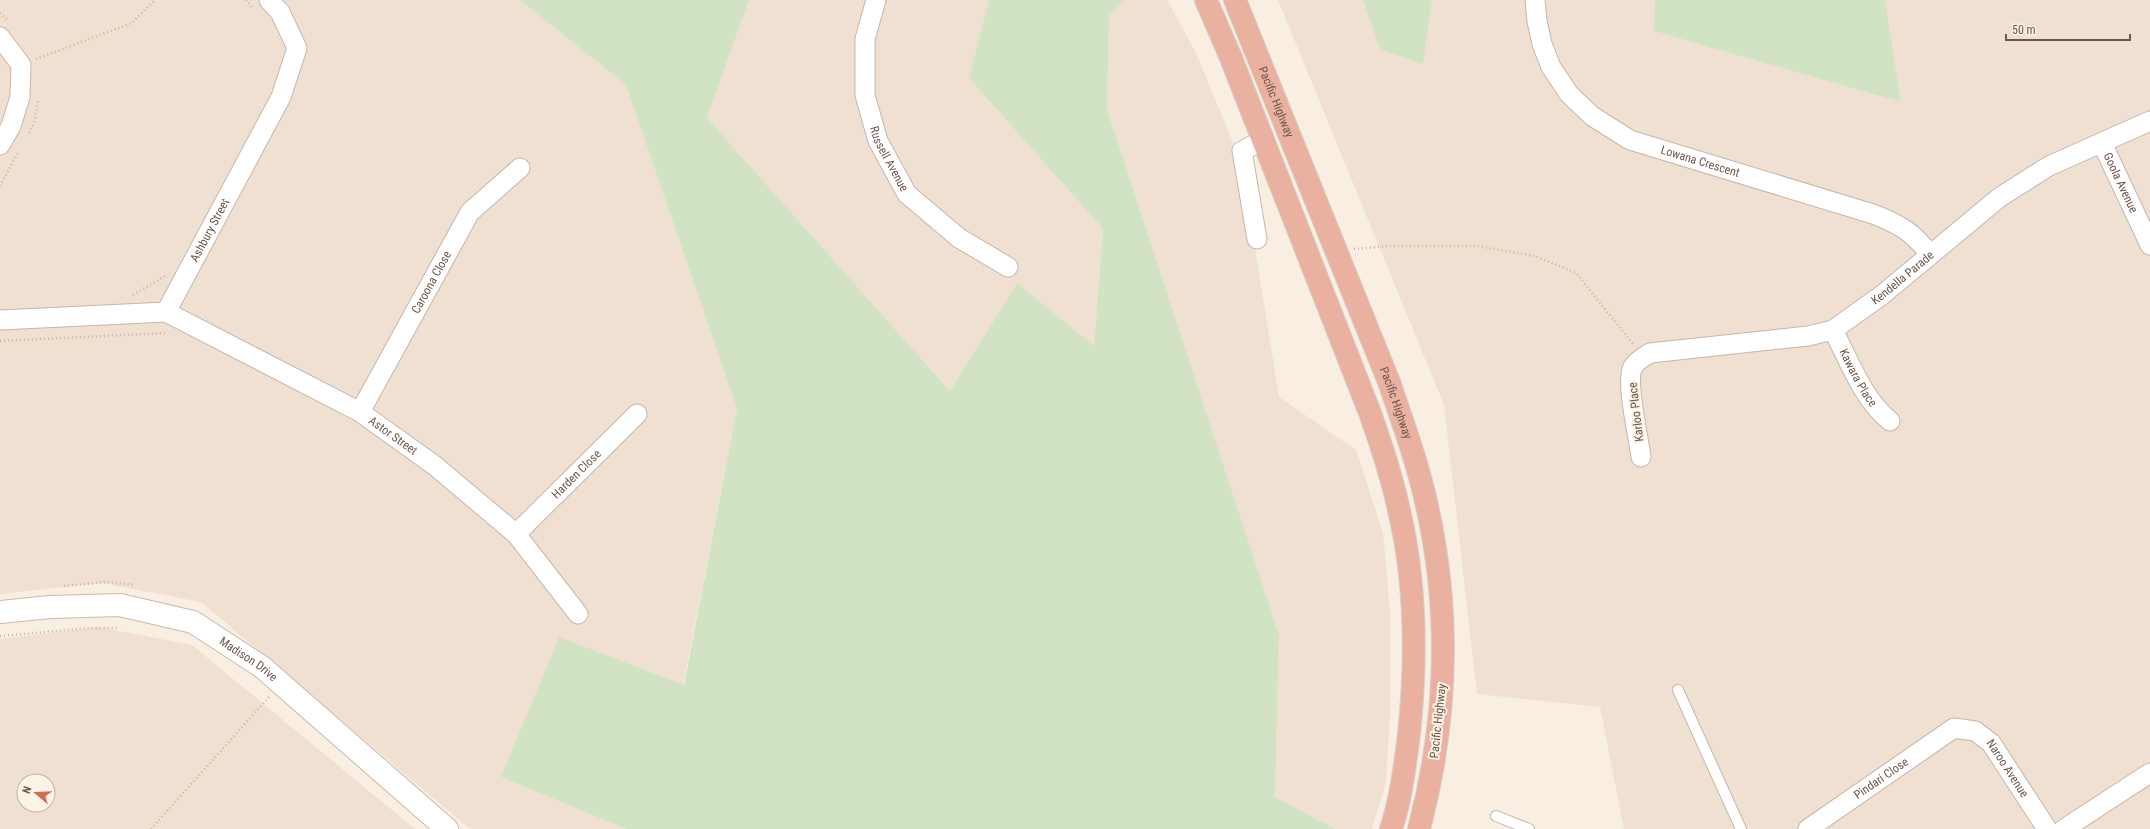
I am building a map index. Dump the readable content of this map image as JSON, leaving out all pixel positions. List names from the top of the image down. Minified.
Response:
{"streets":{"highway":["Pacific Highway"],"main road":["Madison Drive"],"street":["Russell Avenue","Lowana Crescent","Goola Avenue","Ashbury Street","Kendella Parade","Caroona Close","Kawara Place","Karloo Place","Astor Street","Harden Close","Naroo Avenue","Pindari Close"]},"crossings":[["Lowana Crescent","Kendella Parade"],["Goola Avenue","Kendella Parade"],["Ashbury Street","Astor Street"],["Kendella Parade","Kawara Place"],["Kendella Parade","Karloo Place"],["Caroona Close","Astor Street"],["Astor Street","Harden Close"],["Naroo Avenue","Pindari Close"]],"scale_bar":"50 m","north":"left"}
